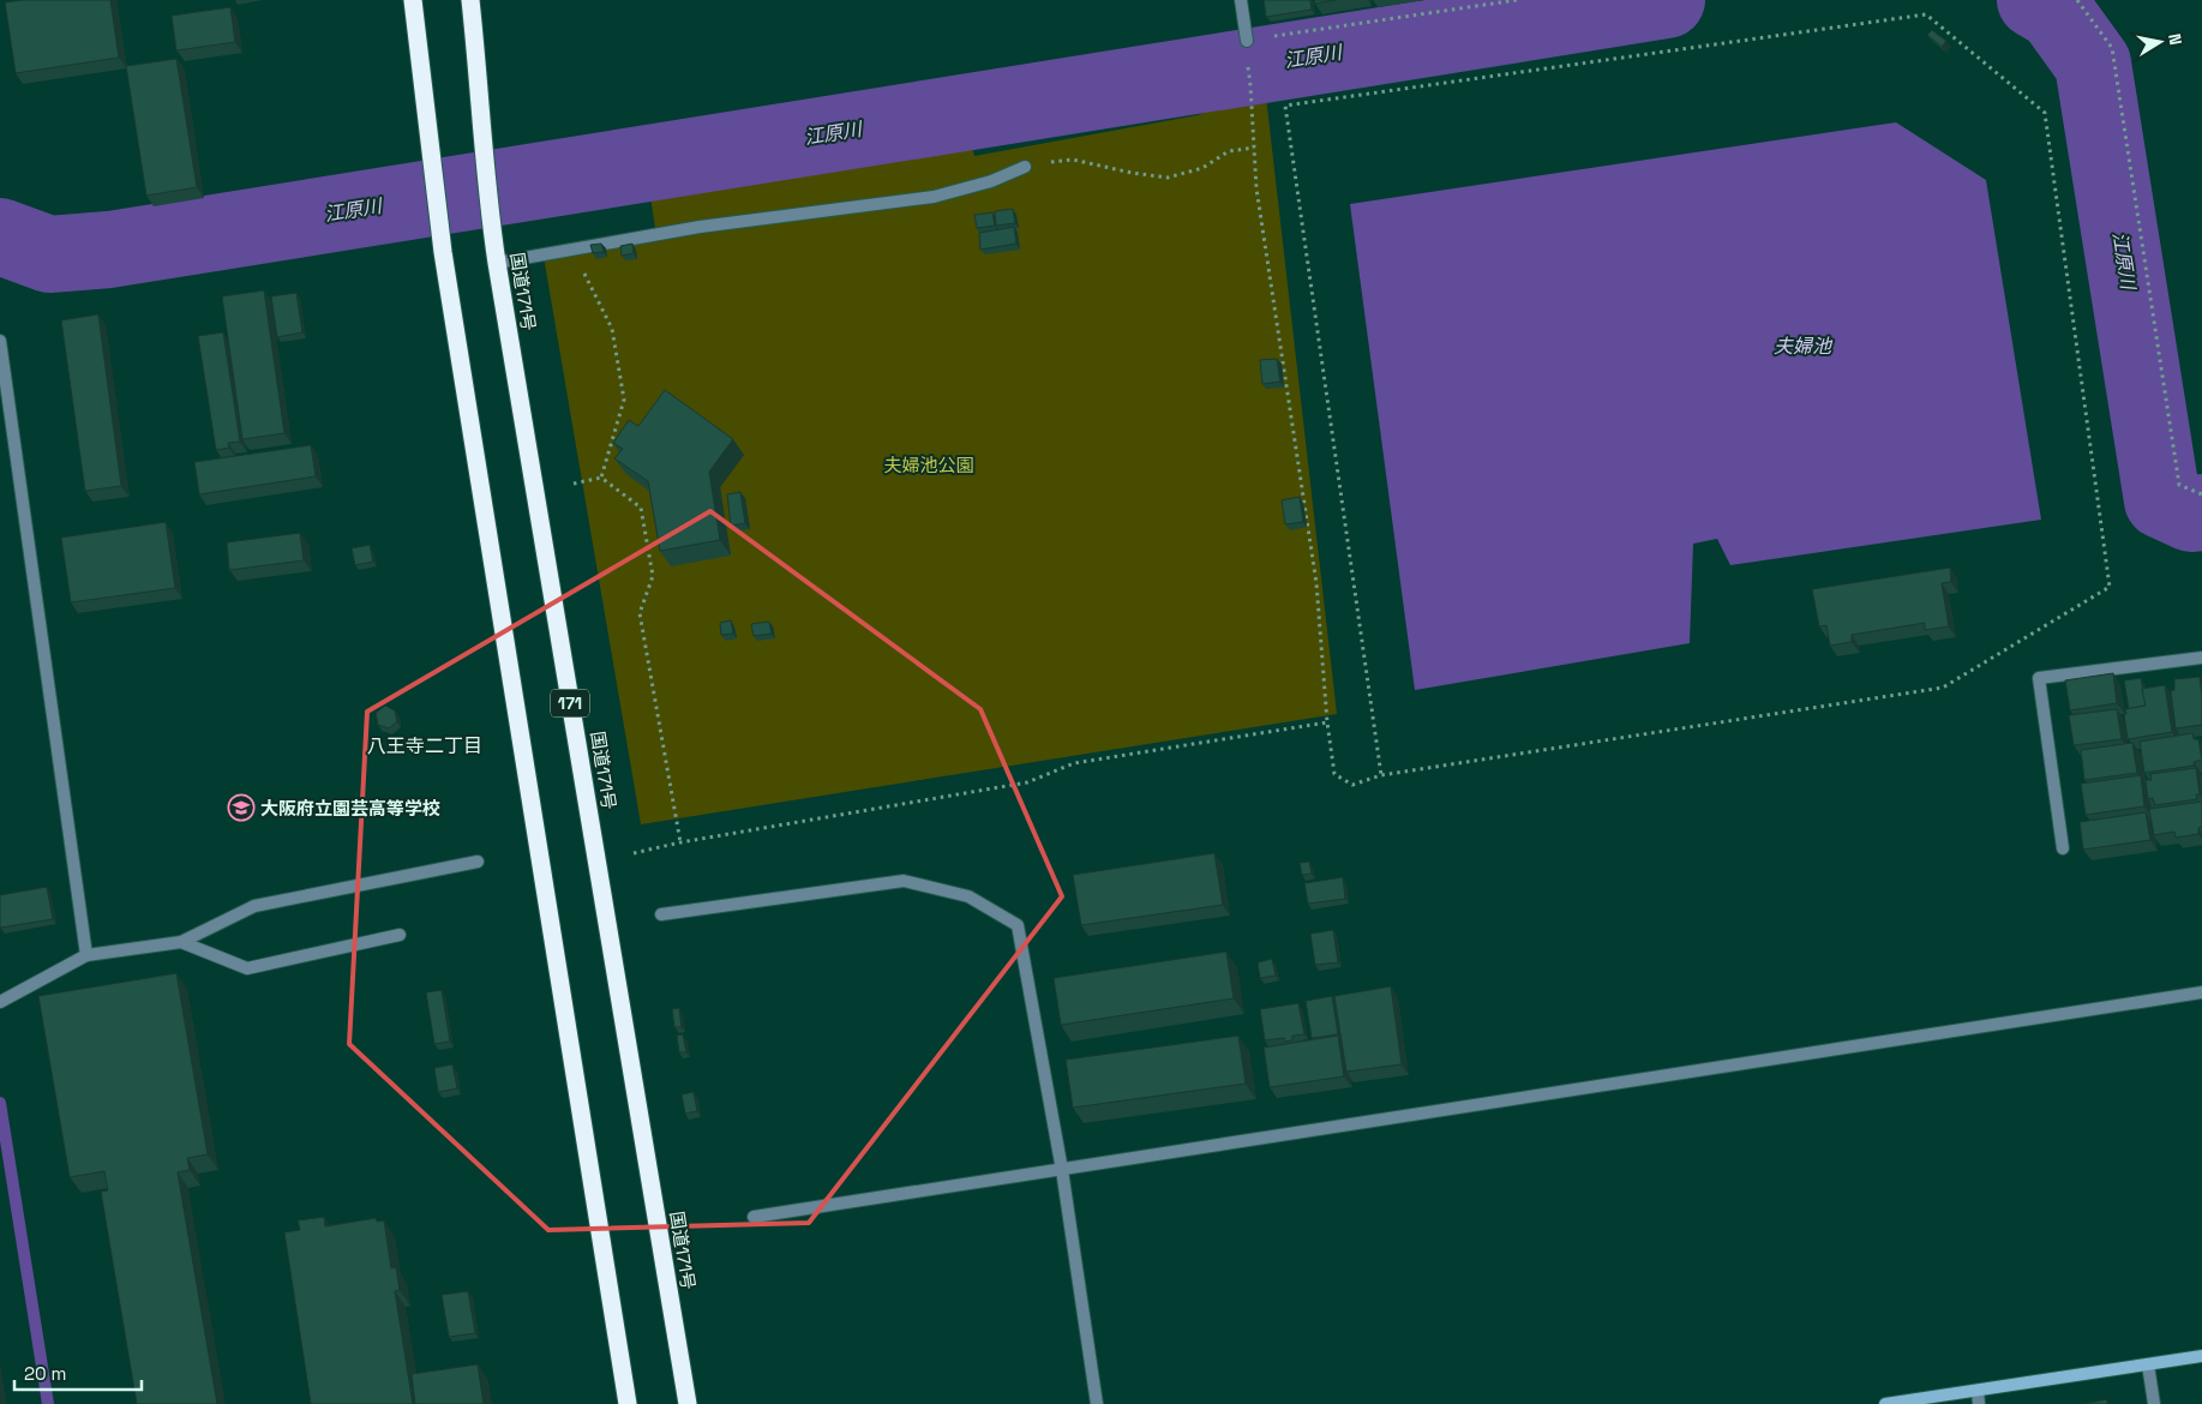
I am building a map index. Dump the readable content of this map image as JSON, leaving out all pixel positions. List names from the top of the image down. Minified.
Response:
{"streets":{"highway":["国道171号","171"]},"districts":["八王寺二丁目"],"water":["江原川","夫婦池"],"parks":["夫婦池公園"],"places":{"school or university":["大阪府立園芸高等学校"]},"scale_bar":"20 m","north":"right"}
